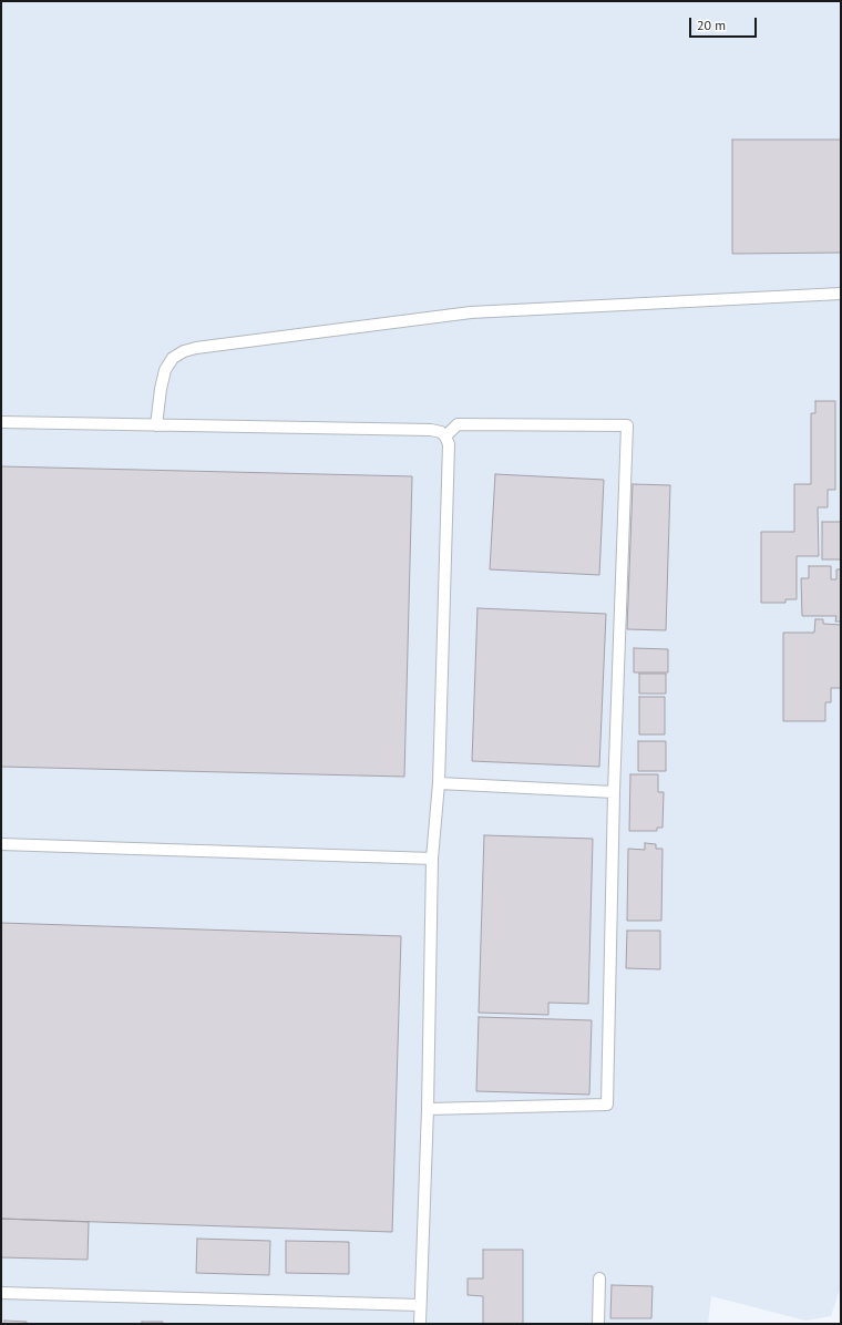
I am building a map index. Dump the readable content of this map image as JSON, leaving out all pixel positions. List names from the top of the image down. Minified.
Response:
{"scale_bar":"20 m"}
